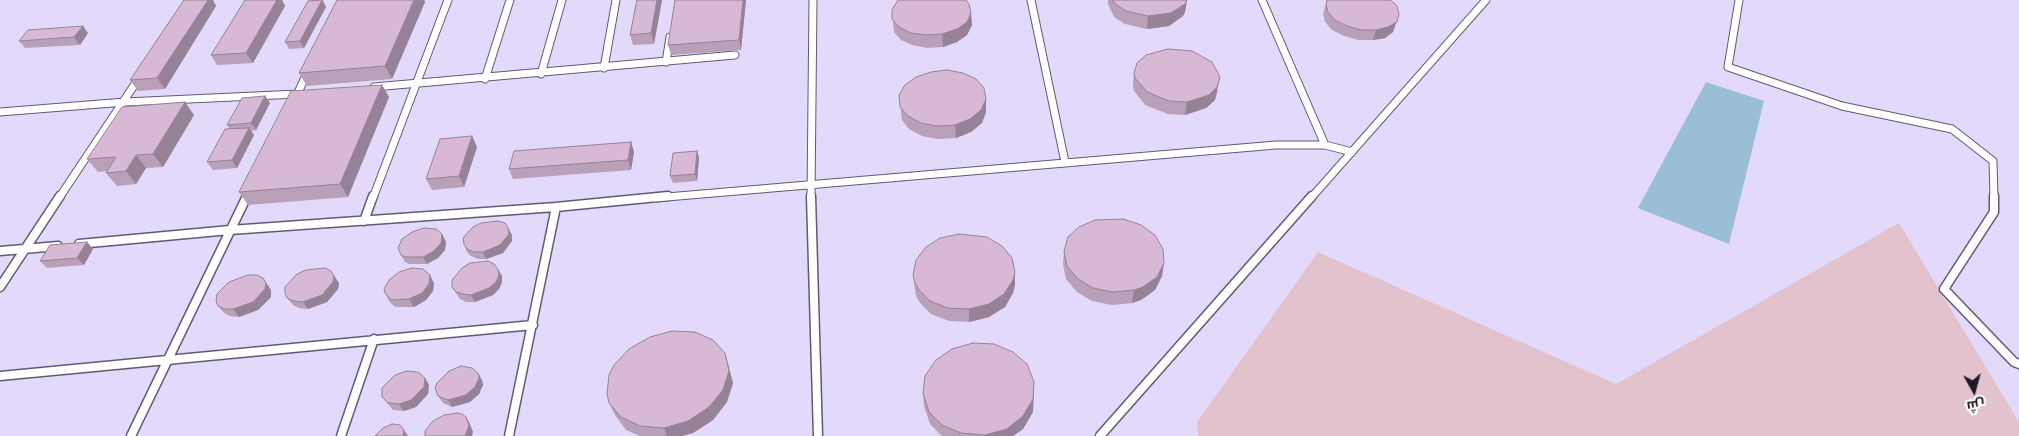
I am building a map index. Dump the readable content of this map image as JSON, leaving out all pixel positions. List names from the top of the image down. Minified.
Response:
{"north":"bottom"}
